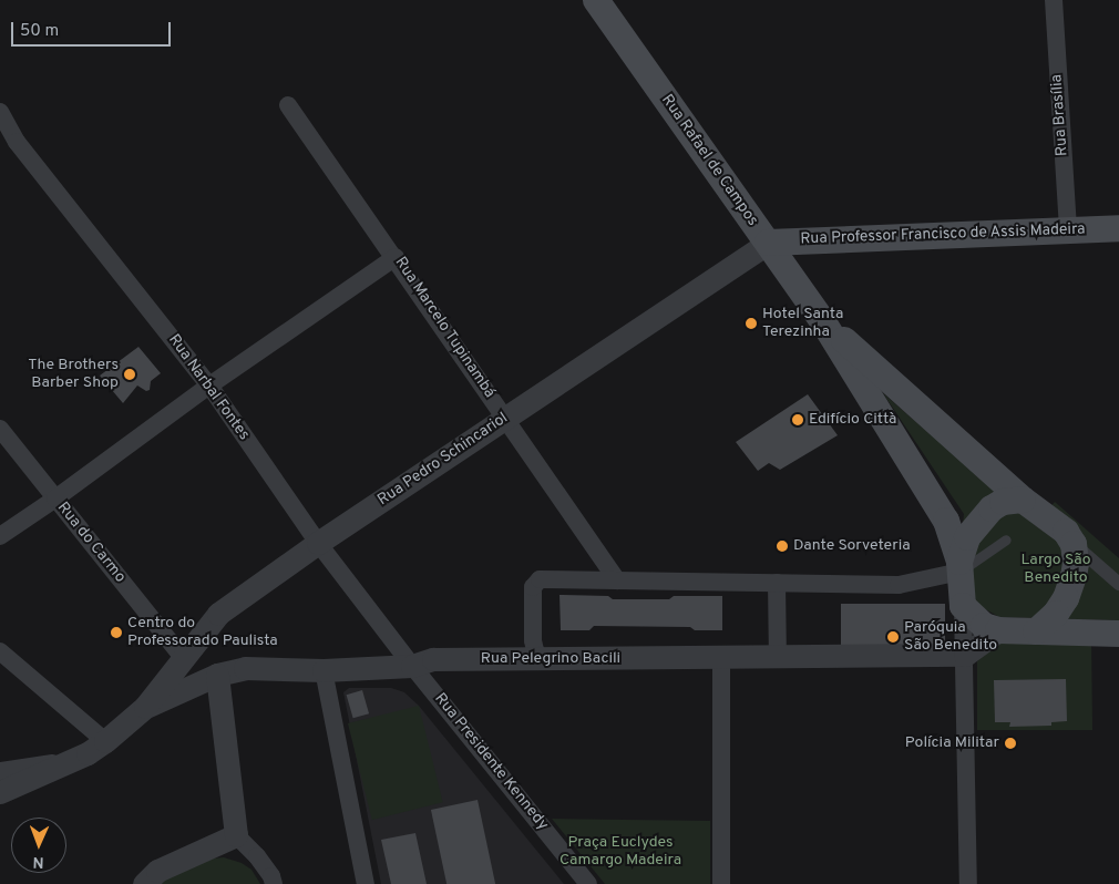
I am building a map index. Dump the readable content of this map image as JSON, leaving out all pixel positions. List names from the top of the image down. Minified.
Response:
{"streets":{"main road":["Rua Rafael de Campos","Rua Professor Francisco de Assis Madeira"],"street":["Rua Brasília","Rua Marcelo Tupinambá","Rua Narbal Fontes","Rua Pedro Schincariol","Rua do Carmo","Rua Pelegrino Bacili","Rua Presidente Kennedy"]},"crossings":[["Rua Brasília","Rua Professor Francisco de Assis Madeira"],["Rua Rafael de Campos","Rua Professor Francisco de Assis Madeira"],["Rua Rafael de Campos","Rua Pedro Schincariol"],["Rua Professor Francisco de Assis Madeira","Rua Pedro Schincariol"],["Rua Marcelo Tupinambá","Rua Pedro Schincariol"],["Rua Narbal Fontes","Rua Pedro Schincariol"],["Rua Narbal Fontes","Rua Pelegrino Bacili"],["Rua Narbal Fontes","Rua Presidente Kennedy"],["Rua Pedro Schincariol","Rua do Carmo"],["Rua Pedro Schincariol","Rua Pelegrino Bacili"],["Rua Pelegrino Bacili","Rua Presidente Kennedy"]],"parks":["Largo São Benedito","Praça Euclydes Camargo Madeira"],"places":["Hotel Santa Terezinha","The Brothers Barber Shop","Edifício Città","Dante Sorveteria","Centro do Professorado Paulista","Paróquia São Benedito","Polícia Militar"],"scale_bar":"50 m","north":"bottom"}
